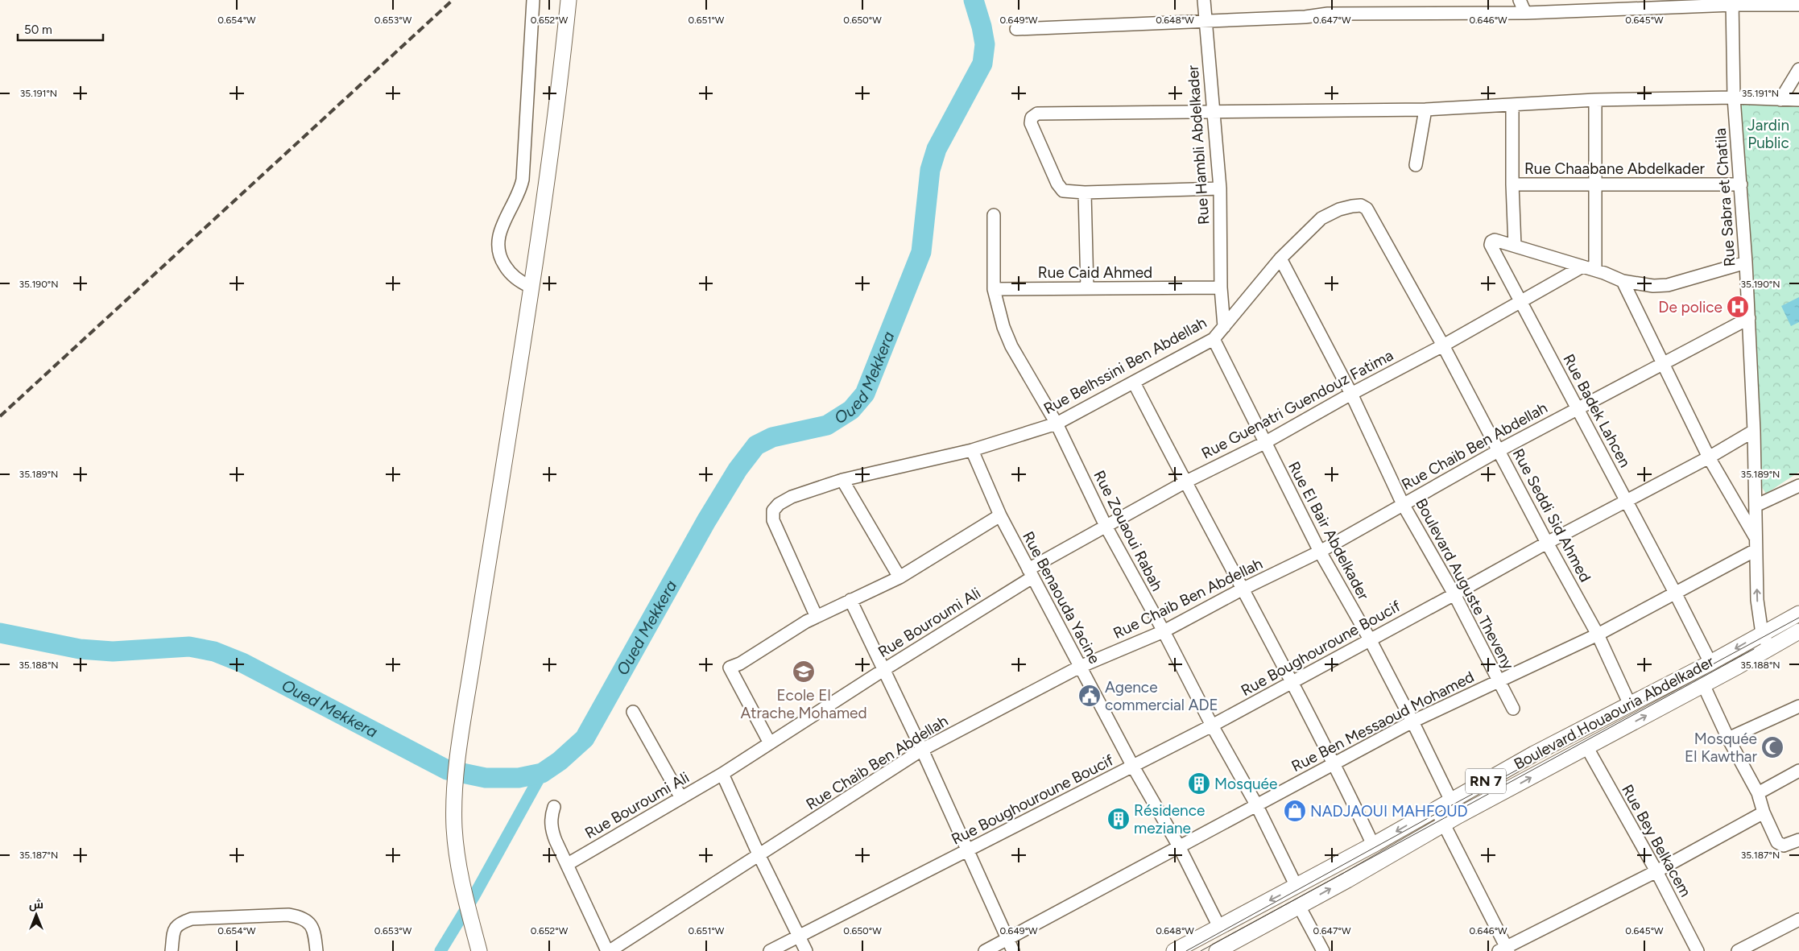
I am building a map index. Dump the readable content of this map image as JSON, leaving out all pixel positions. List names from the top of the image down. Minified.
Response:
{"streets":{"main road":["Boulevard Houaouria Abdelkader","RN 7"],"street":["Rue Hambli Abdelkader","Rue Chaabane Abdelkader","Rue Sabra et Chatila","Rue Caid Ahmed","Rue Belhssini Ben Abdellah","Rue Guenatri Guendouz Fatima","Rue Badek Lahcen","Rue Chaib Ben Abdellah","Rue Seddi Sid Ahmed","Rue Zouaoui Rabah","Rue El Bair Abdelkader","Boulevard Auguste Theveny","Rue Benaouda Yacine","Rue Bouroumi Ali","Rue Boughouroune Boucif","Rue Ben Messaoud Mohamed","Rue Bey Belkacem"]},"crossings":[["Rue Hambli Abdelkader","Rue Caid Ahmed"],["Rue Hambli Abdelkader","Rue Belhssini Ben Abdellah"],["Rue Chaabane Abdelkader","Rue Sabra et Chatila"],["Rue Sabra et Chatila","Rue Chaib Ben Abdellah"],["Rue Sabra et Chatila","Rue Boughouroune Boucif"],["Rue Sabra et Chatila","Boulevard Houaouria Abdelkader"],["Rue Sabra et Chatila","Rue Ben Messaoud Mohamed"],["Rue Caid Ahmed","Rue Zouaoui Rabah"],["Rue Belhssini Ben Abdellah","Rue Seddi Sid Ahmed"],["Rue Belhssini Ben Abdellah","Rue Zouaoui Rabah"],["Rue Belhssini Ben Abdellah","Rue El Bair Abdelkader"],["Rue Belhssini Ben Abdellah","Boulevard Auguste Theveny"],["Rue Belhssini Ben Abdellah","Rue Benaouda Yacine"],["Rue Guenatri Guendouz Fatima","Rue Badek Lahcen"],["Rue Guenatri Guendouz Fatima","Rue Seddi Sid Ahmed"],["Rue Guenatri Guendouz Fatima","Rue Zouaoui Rabah"],["Rue Guenatri Guendouz Fatima","Rue El Bair Abdelkader"],["Rue Guenatri Guendouz Fatima","Boulevard Auguste Theveny"],["Rue Guenatri Guendouz Fatima","Rue Benaouda Yacine"],["Rue Guenatri Guendouz Fatima","Rue Bouroumi Ali"],["Rue Badek Lahcen","Rue Chaib Ben Abdellah"],["Rue Badek Lahcen","Rue Boughouroune Boucif"],["Rue Badek Lahcen","Boulevard Houaouria Abdelkader"],["Rue Badek Lahcen","Rue Ben Messaoud Mohamed"],["Rue Chaib Ben Abdellah","Rue Seddi Sid Ahmed"],["Rue Chaib Ben Abdellah","Rue Zouaoui Rabah"],["Rue Chaib Ben Abdellah","Rue El Bair Abdelkader"],["Rue Chaib Ben Abdellah","Boulevard Auguste Theveny"],["Rue Chaib Ben Abdellah","Rue Benaouda Yacine"],["Rue Seddi Sid Ahmed","Rue Boughouroune Boucif"],["Rue Seddi Sid Ahmed","Boulevard Houaouria Abdelkader"],["Rue Seddi Sid Ahmed","Rue Ben Messaoud Mohamed"],["Rue Zouaoui Rabah","Rue Boughouroune Boucif"],["Rue Zouaoui Rabah","Boulevard Houaouria Abdelkader"],["Rue Zouaoui Rabah","Rue Ben Messaoud Mohamed"],["Rue El Bair Abdelkader","Rue Boughouroune Boucif"],["Rue El Bair Abdelkader","Boulevard Houaouria Abdelkader"],["Rue El Bair Abdelkader","Rue Ben Messaoud Mohamed"],["Boulevard Auguste Theveny","Rue Boughouroune Boucif"],["Boulevard Auguste Theveny","Rue Ben Messaoud Mohamed"],["Rue Benaouda Yacine","Rue Bouroumi Ali"],["Rue Benaouda Yacine","Rue Boughouroune Boucif"],["Rue Benaouda Yacine","Boulevard Houaouria Abdelkader"],["Rue Benaouda Yacine","Rue Ben Messaoud Mohamed"],["Boulevard Houaouria Abdelkader","Rue Bey Belkacem"]],"water":["Oued Mekkera"],"parks":["Jardin Public"],"places":{"hospital":["De police"],"school or university":["Ecole El Atrache Mohamed"],"public building":["Agence commercial ADE"],"mosque":["Mosquée El Kawthar"],"building":["Mosquée","Résidence meziane"],"shop":["NADJAOUI MAHFOUD"]},"scale_bar":"50 m","north":"top","coordinates":["0.654°W","0.653°W","0.652°W","0.651°W","0.650°W","0.649°W","0.648°W","0.647°W","0.646°W","0.645°W","35.191°N","35.190°N","35.189°N","35.188°N","35.187°N"]}
